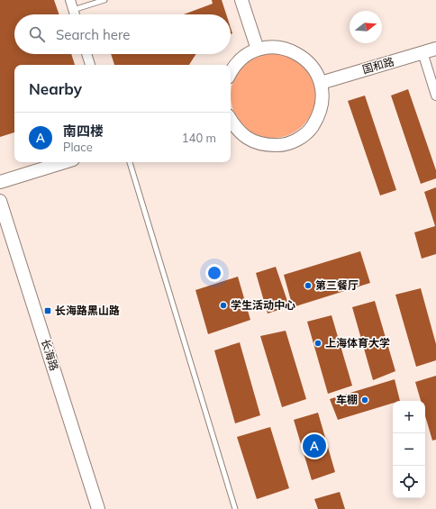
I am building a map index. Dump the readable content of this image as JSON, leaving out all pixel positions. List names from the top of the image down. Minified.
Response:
{"streets":{"main road":["国和路","长海路"]},"places":{"other":["第三餐厅","学生活动中心","上海体育大学","车棚"],"transit":["长海路黑山路"]},"north":"right","page":{"search":"Search here","heading":"Nearby","list":[{"mark":"A","name":"南四楼","note":"Place","value":"140 m"}],"map_buttons":["+","−"],"pins":"A"}}
